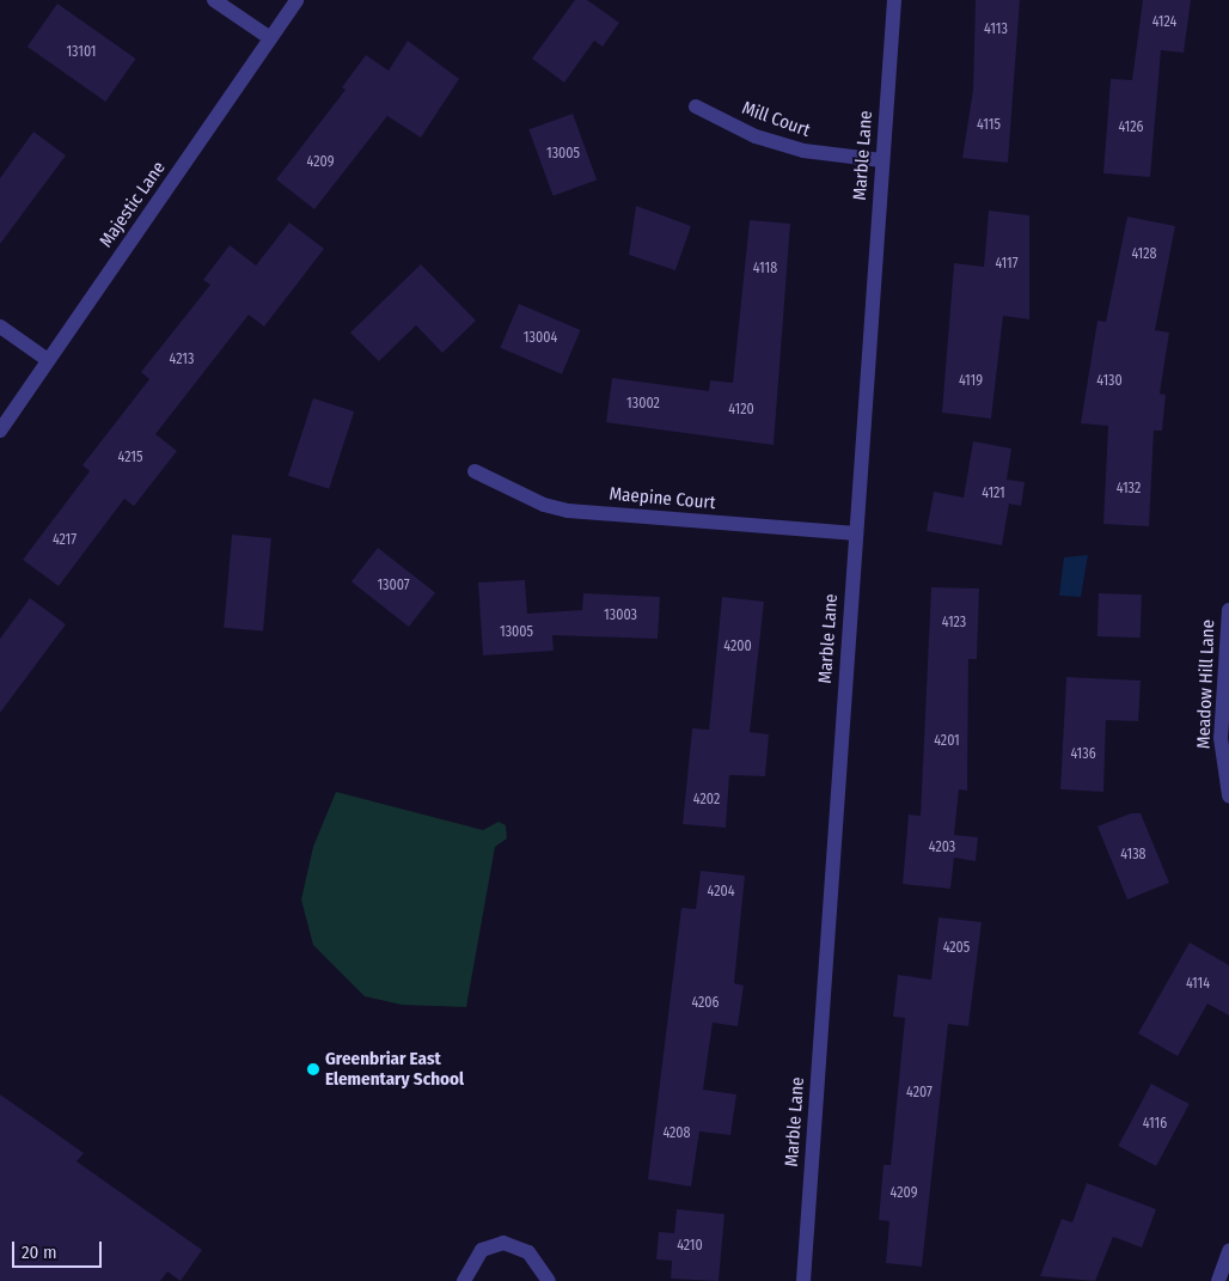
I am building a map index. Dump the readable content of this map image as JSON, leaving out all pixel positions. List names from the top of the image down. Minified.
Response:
{"streets":{"street":["Mill Court","Marble Lane","Majestic Lane","Maepine Court","Meadow Hill Lane"]},"crossings":[["Mill Court","Marble Lane"],["Marble Lane","Maepine Court"]],"places":["Greenbriar East Elementary School"],"house_numbers":["4124","4113","13101","4115","4126","13005","4209","4128","4117","4118","13004","4213","4119","4130","13002","4120","4215","4132","4121","4217","13007","13003","4123","13005","4200","4201","4136","4202","4203","4138","4204","4205","4114","4206","4207","4116","4208","4209","4210"],"scale_bar":"20 m"}
